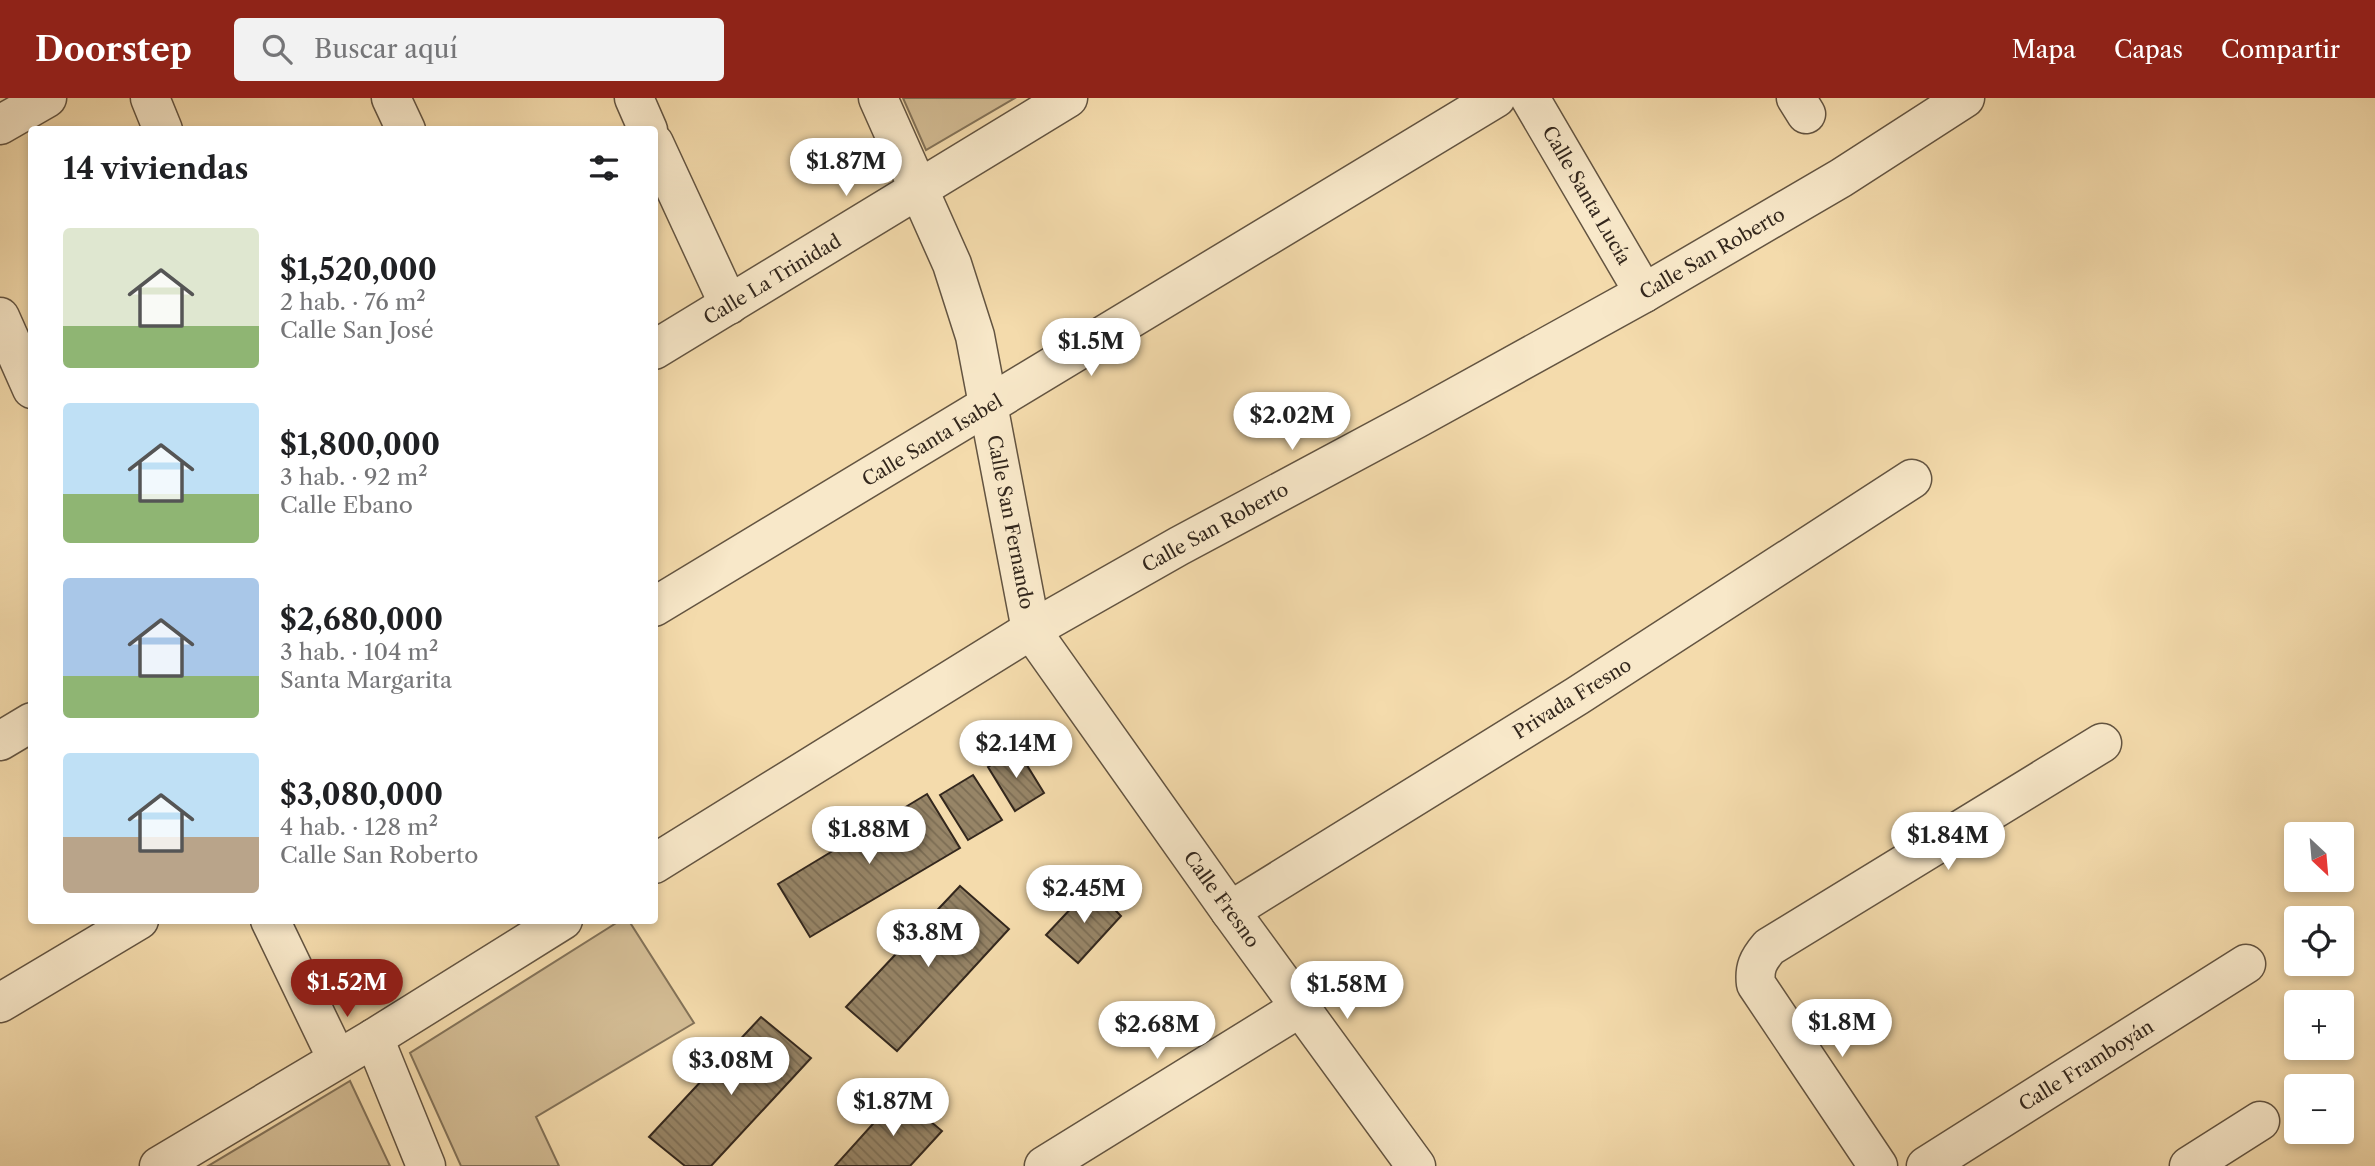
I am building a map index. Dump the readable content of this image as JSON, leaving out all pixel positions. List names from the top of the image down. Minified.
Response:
{"streets":{"street":["Calle Santa Lucía","Calle San Roberto","Calle La Trinidad","Calle Santa Isabel","Calle San Fernando","Privada Fresno","Calle Fresno","Calle Framboyán"]},"crossings":[["Calle Santa Lucía","Calle San Roberto"],["Calle San Roberto","Calle San Fernando"],["Calle San Roberto","Calle Fresno"],["Calle La Trinidad","Calle San Fernando"],["Calle Santa Isabel","Calle San Fernando"],["Calle San Fernando","Calle Fresno"],["Privada Fresno","Calle Fresno"]],"north":"bottom right","page":{"header":"Doorstep","search":"Buscar aquí","nav":["Mapa","Capas","Compartir"],"heading":"14 viviendas","price":["$1.87M","$1.5M","$2.02M","$2.14M","$1.88M","$1.84M","$2.45M","$3.8M","$1.52M","$1.58M","$1.8M","$2.68M","$3.08M","$1.87M"],"list":[{"name":"$1,520,000","note":"2 hab. · 76 m² · Calle San José"},{"name":"$1,800,000","note":"3 hab. · 92 m² · Calle Ebano"},{"name":"$2,680,000","note":"3 hab. · 104 m² · Santa Margarita"},{"name":"$3,080,000","note":"4 hab. · 128 m² · Calle San Roberto"}],"map_buttons":["+","−"]}}
